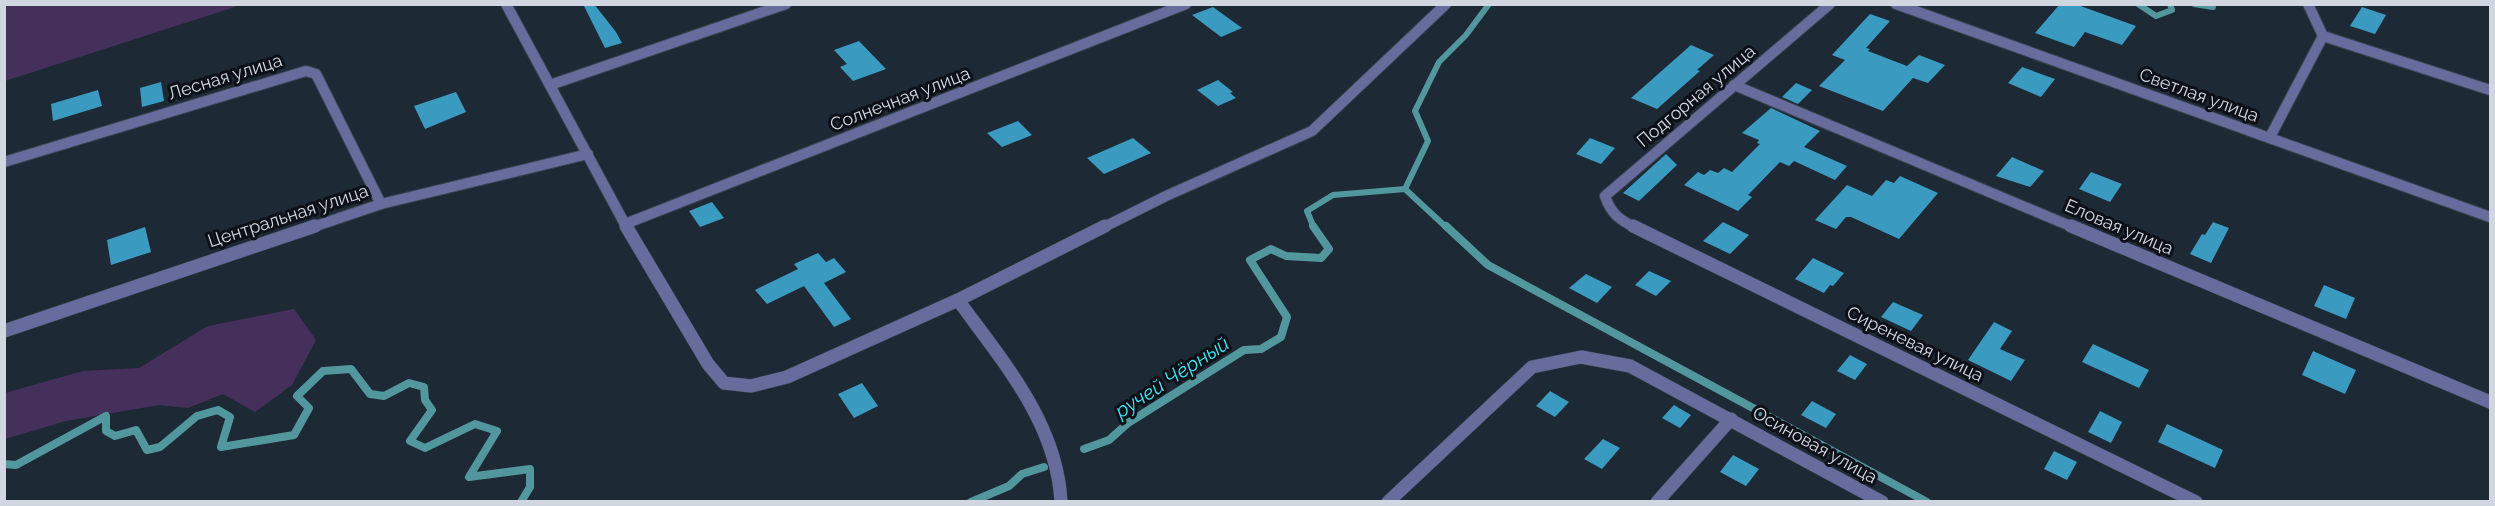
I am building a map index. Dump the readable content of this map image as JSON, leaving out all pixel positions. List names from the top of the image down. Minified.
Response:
{"streets":{"street":["Лесная улица","Светлая улица","Подгорная улица","Солнечная улица","Центральная улица","Еловая улица","Сиреневая улица","Осиновая улица"]},"crossings":[["Лесная улица","Центральная улица"],["Подгорная улица","Еловая улица"],["Подгорная улица","Сиреневая улица"]],"water":["ручей Чёрный"]}
